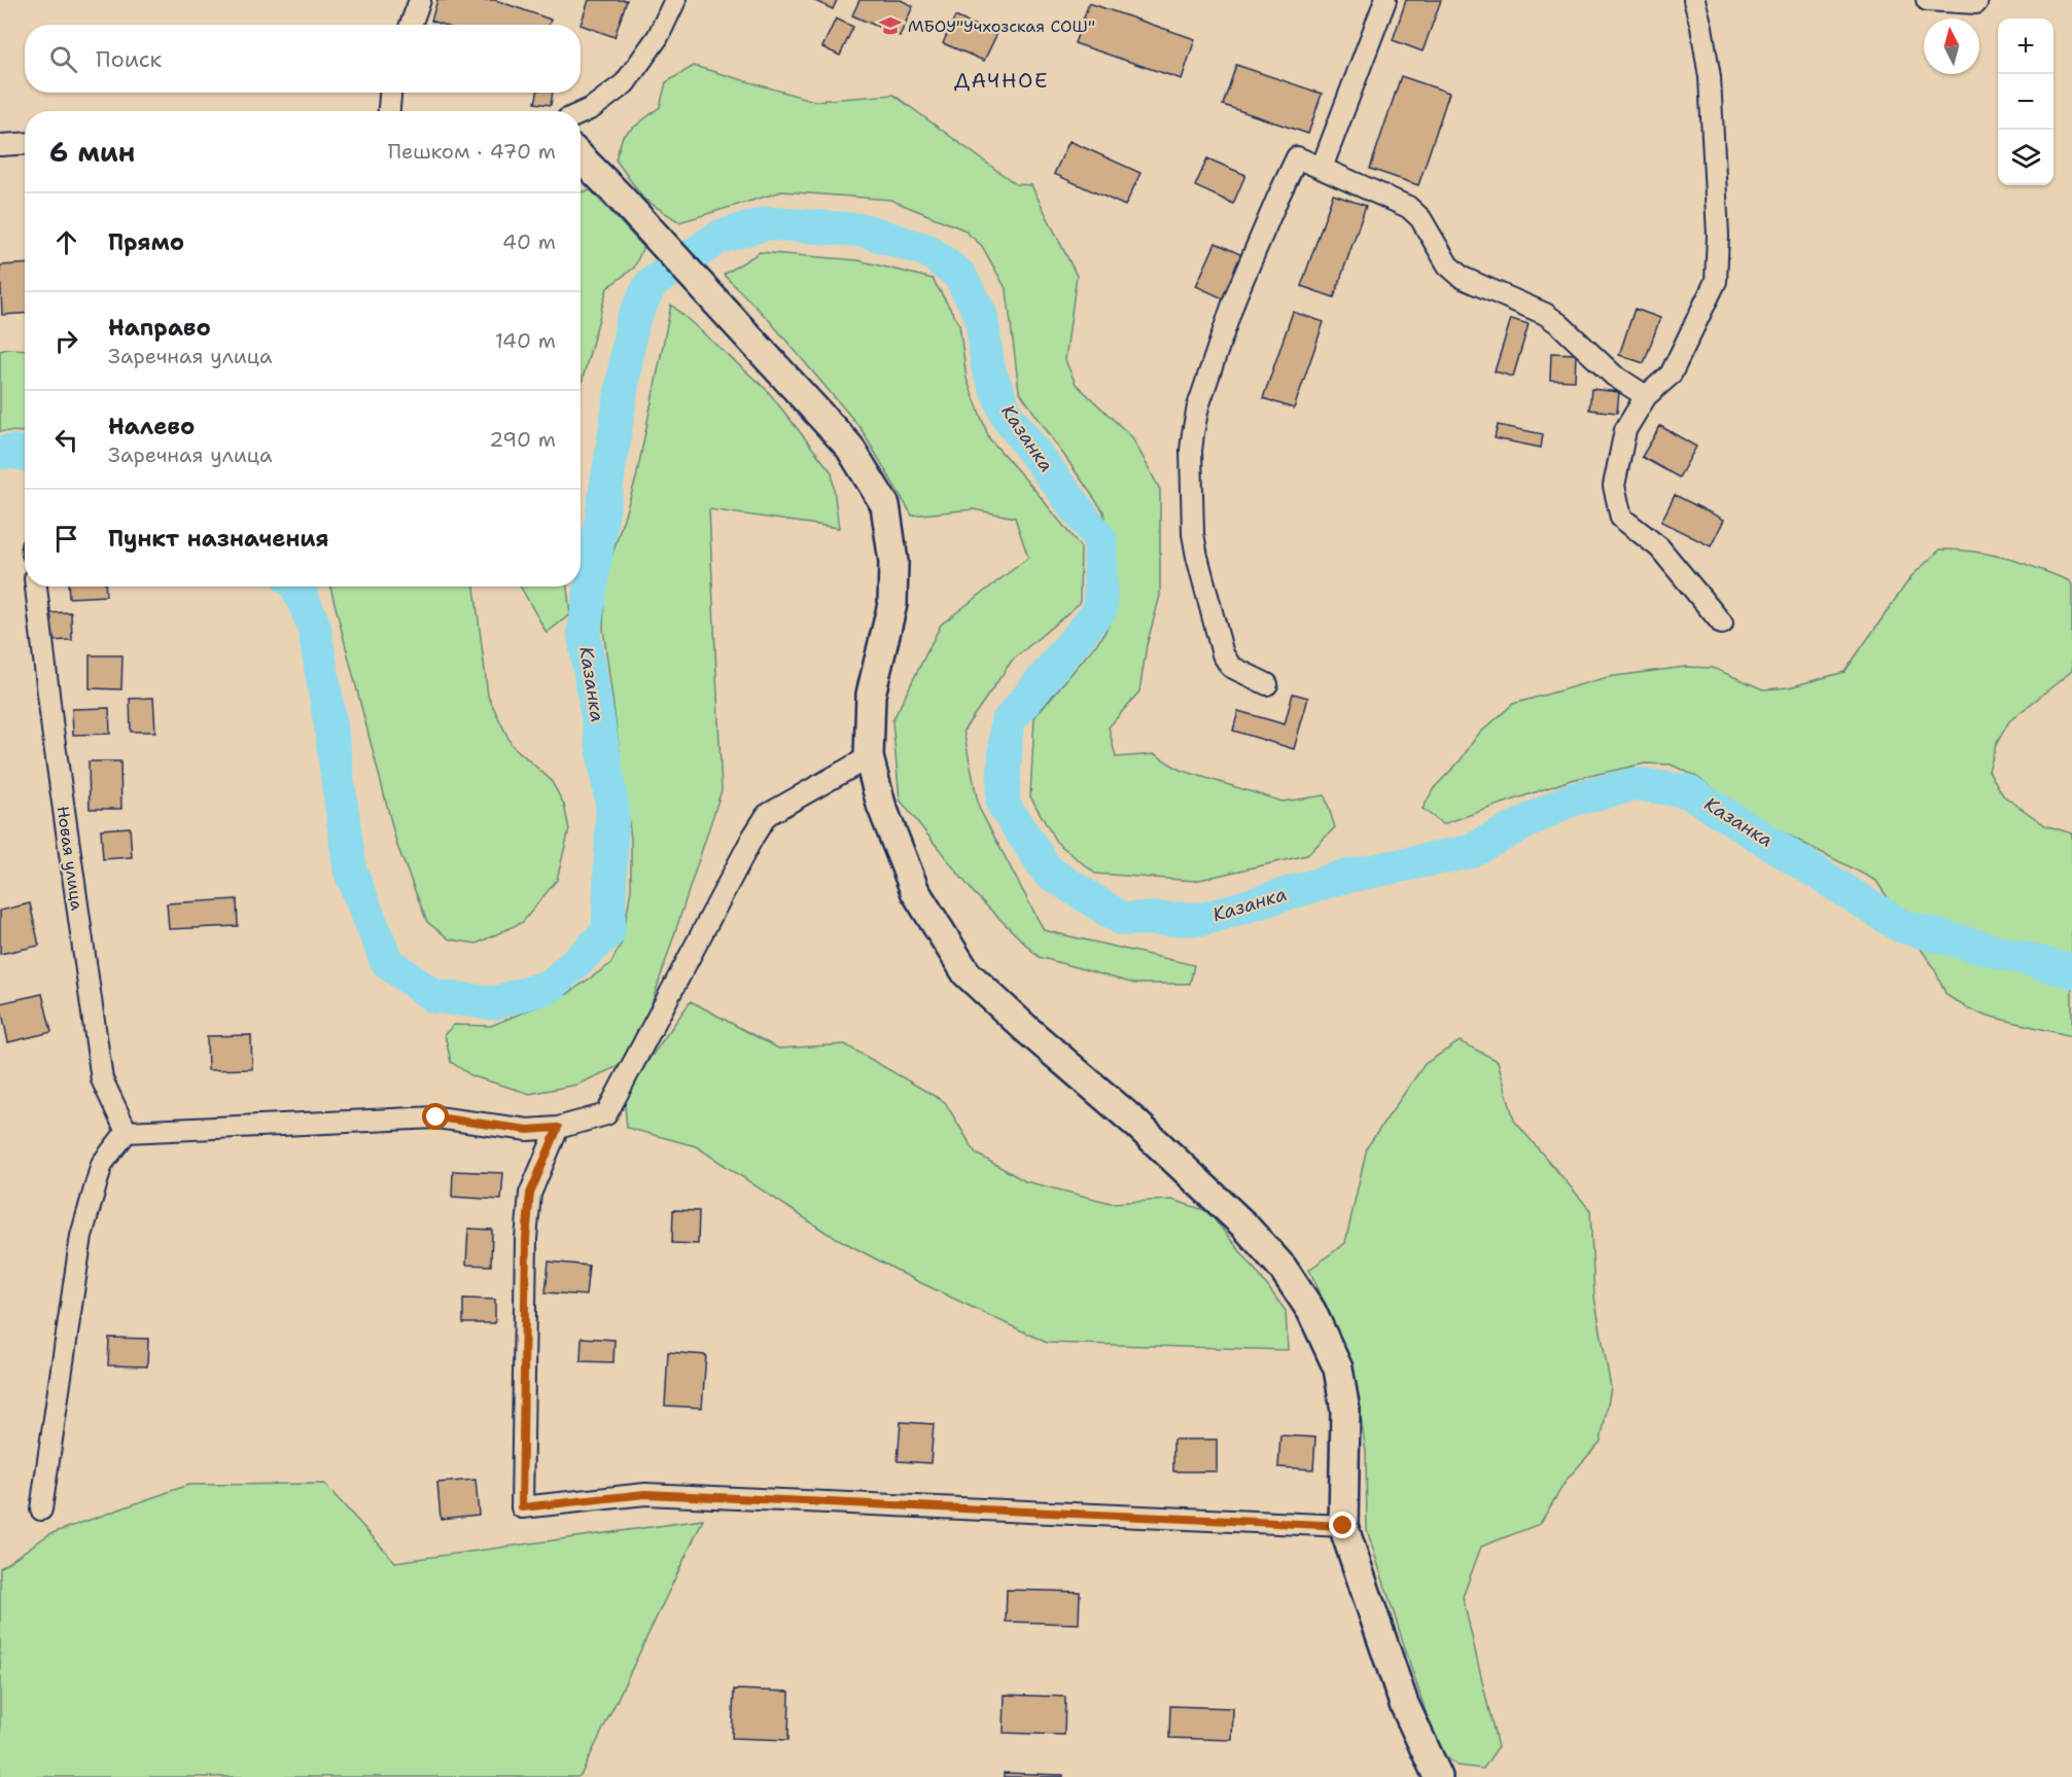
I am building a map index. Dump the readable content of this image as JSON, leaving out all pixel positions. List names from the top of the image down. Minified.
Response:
{"streets":{"street":["Новая улица"]},"districts":["ДАЧНОЕ"],"water":["Казанка"],"places":{"school or university":["МБОУ\"Учхозская СОШ\""]},"north":"top","page":{"map_buttons":["+","−"],"search":"Поиск","heading":["6 мин","Пешком · 470 m"],"list":[["Прямо","40 m"],["Направо","Заречная улица","140 m"],["Налево","Заречная улица","290 m"],"Пункт назначения"]}}
